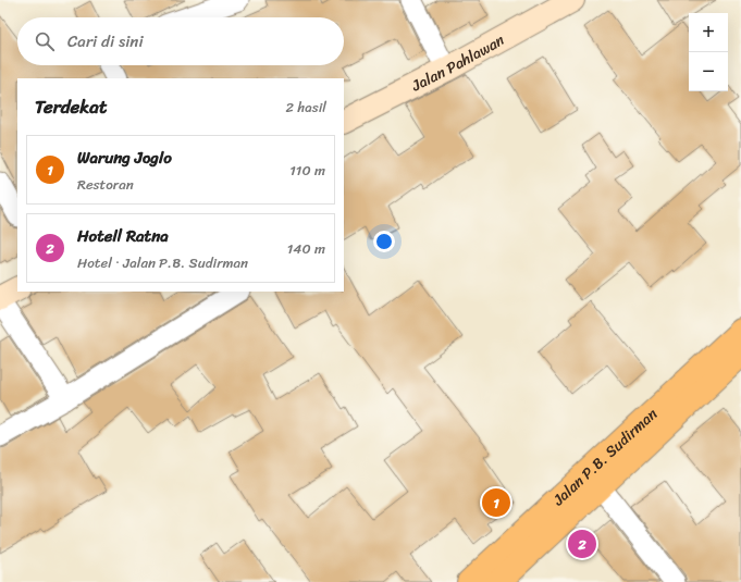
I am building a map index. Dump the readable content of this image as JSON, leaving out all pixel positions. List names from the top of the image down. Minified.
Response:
{"streets":{"main road":["Jalan Pahlawan","Jalan P.B. Sudirman"]},"page":{"map_buttons":["+","−"],"search":"Cari di sini","heading":["Terdekat","2 hasil"],"list":[{"mark":"1","name":"Warung Joglo","note":"Restoran","value":"110 m"},{"mark":"2","name":"Hotell Ratna","note":"Hotel · Jalan P.B. Sudirman","value":"140 m"}],"pins":["1","2"]}}
